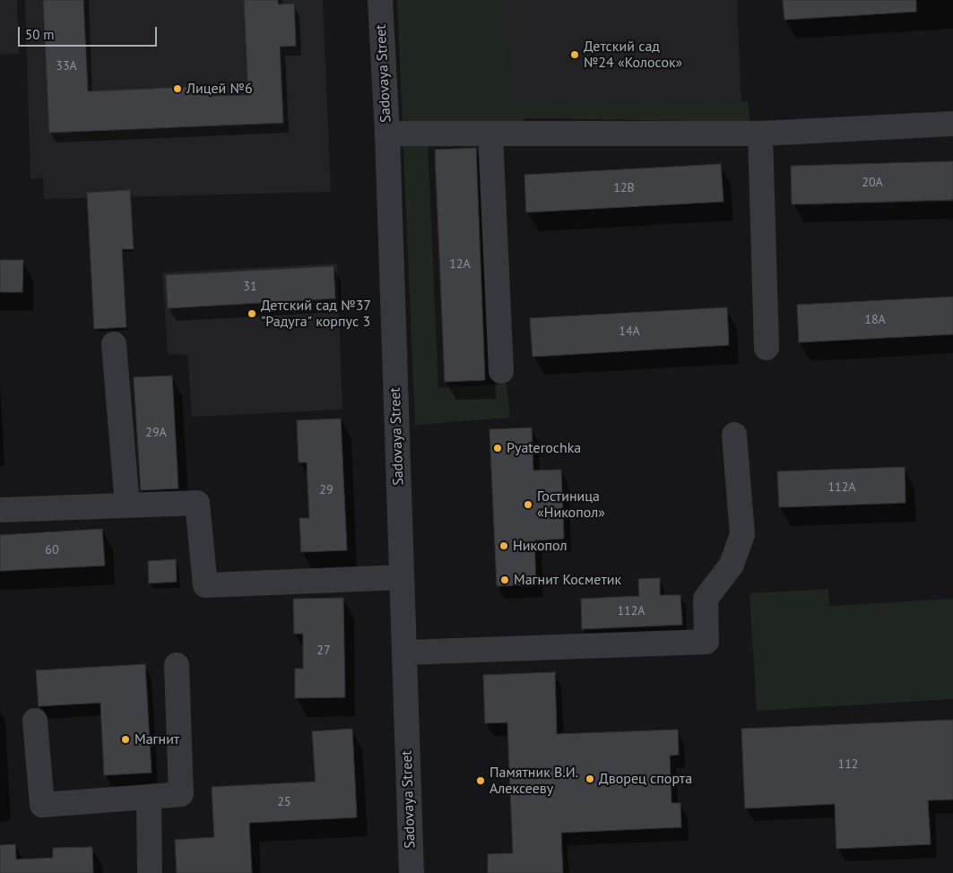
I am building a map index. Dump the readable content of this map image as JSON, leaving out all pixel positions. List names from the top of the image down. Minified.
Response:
{"streets":{"street":["Sadovaya Street"]},"places":["Детский сад №24 «Колосок»","Лицей №6","Детский сад №37 \"Радуга\" корпус 3","Pyaterochka","Гостиница «Никопол»","Никопол","Магнит Косметик","Магнит","Дворец спорта","Памятник В.И. Алексееву"],"house_numbers":["33А","20А","12В","12А","31","18А","14А","29А","112А","29","60","112А","27","112","25"],"scale_bar":"50 m"}
